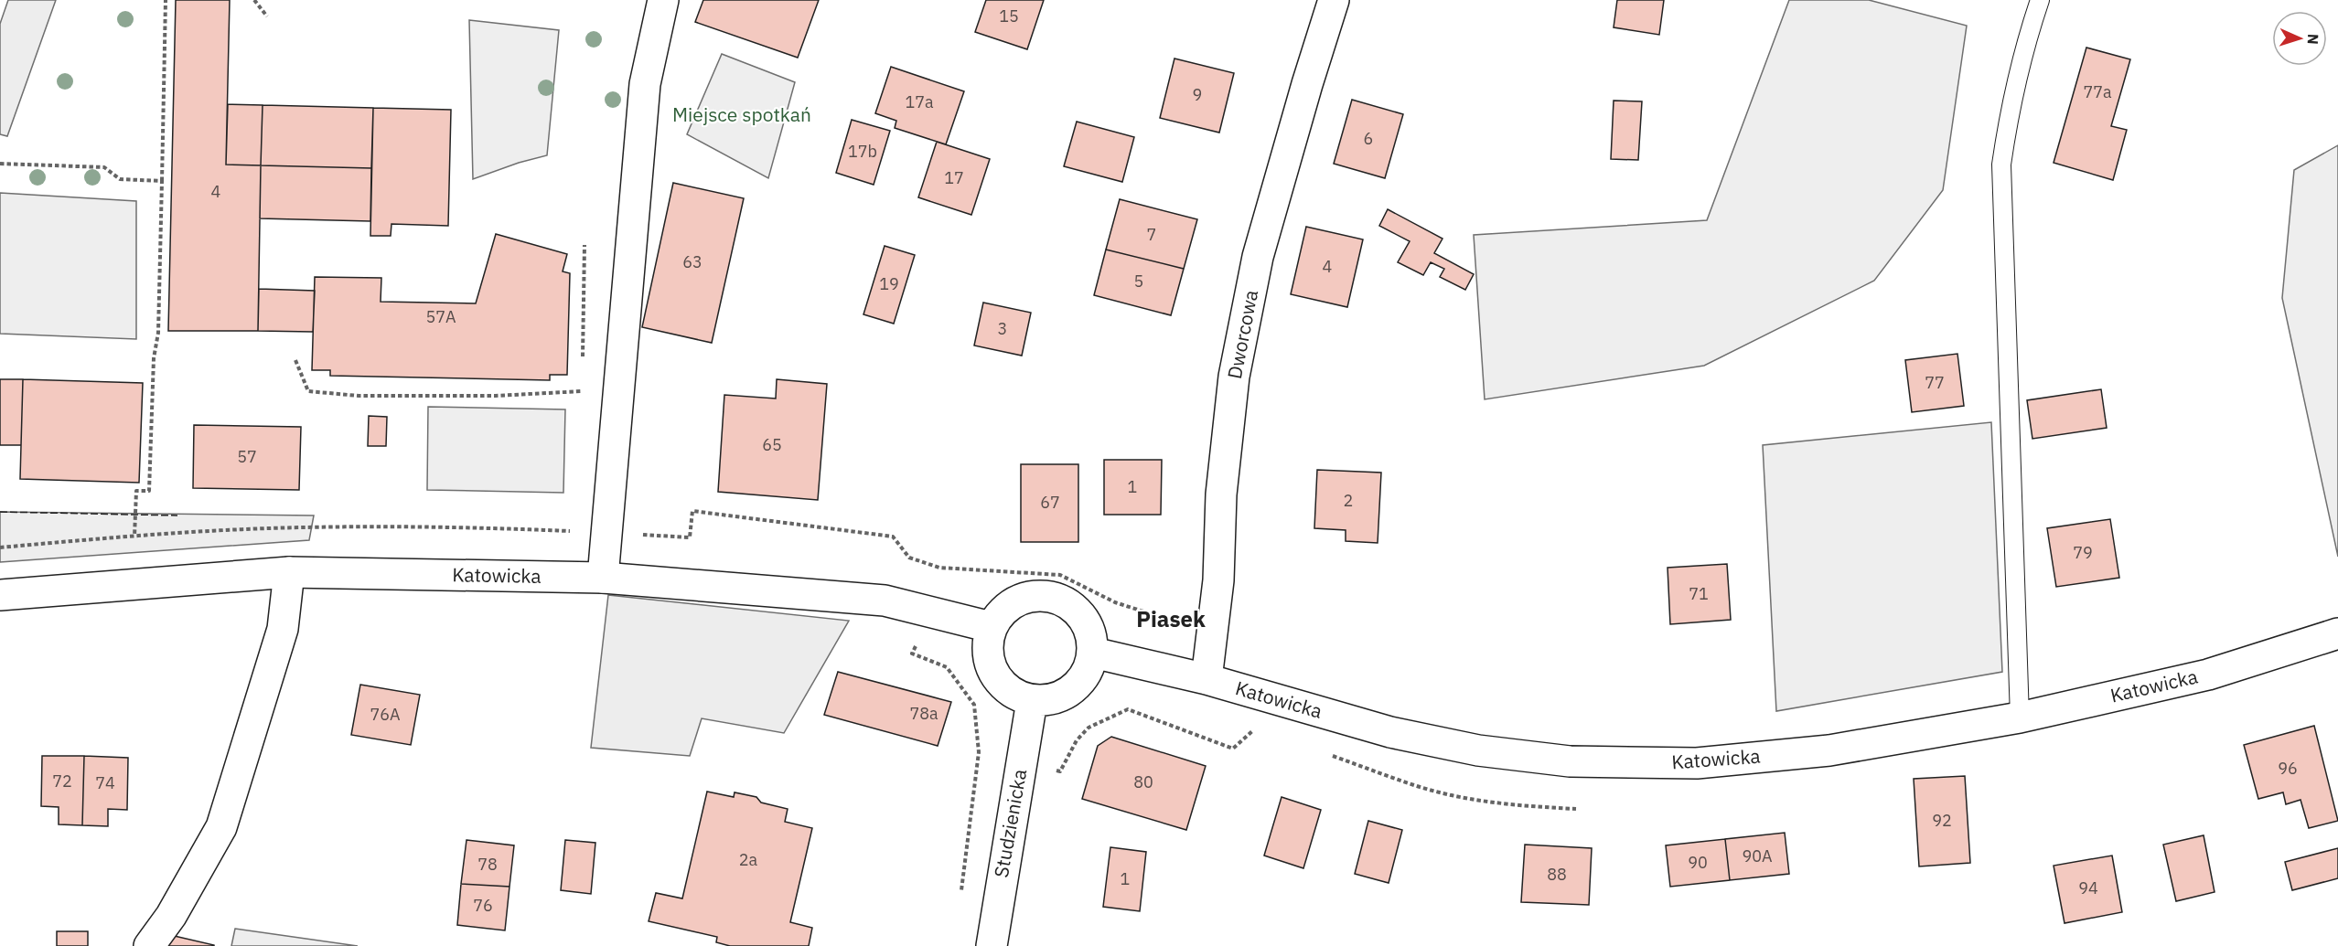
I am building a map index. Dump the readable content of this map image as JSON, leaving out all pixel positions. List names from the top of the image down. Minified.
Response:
{"streets":{"street":["Dworcowa","Katowicka","Studzienicka"]},"crossings":[["Dworcowa","Katowicka"],["Katowicka","Studzienicka"]],"districts":["Piasek"],"parks":["Miejsce spotkań"],"house_numbers":["15","77a","9","17a","6","17b","17","4","7","63","4","5","19","57A","3","77","65","57","1","2","67","79","71","78a","76A","96","72","80","74","92","90A","2a","90","78","88","1","94","76"],"north":"right"}
